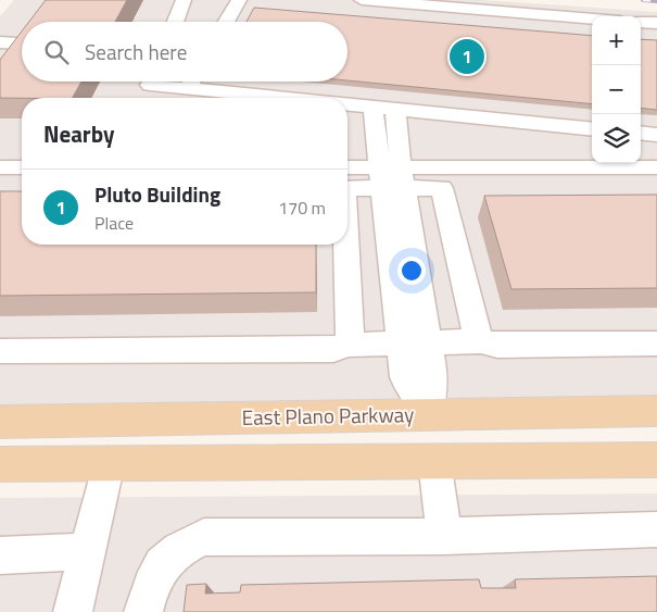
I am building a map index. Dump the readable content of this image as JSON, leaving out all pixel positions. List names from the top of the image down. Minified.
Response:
{"streets":{"main road":["East Plano Parkway"]},"page":{"map_buttons":["+","−"],"search":"Search here","pins":"1","heading":"Nearby","list":[{"mark":"1","name":"Pluto Building","note":"Place","value":"170 m"}]}}
